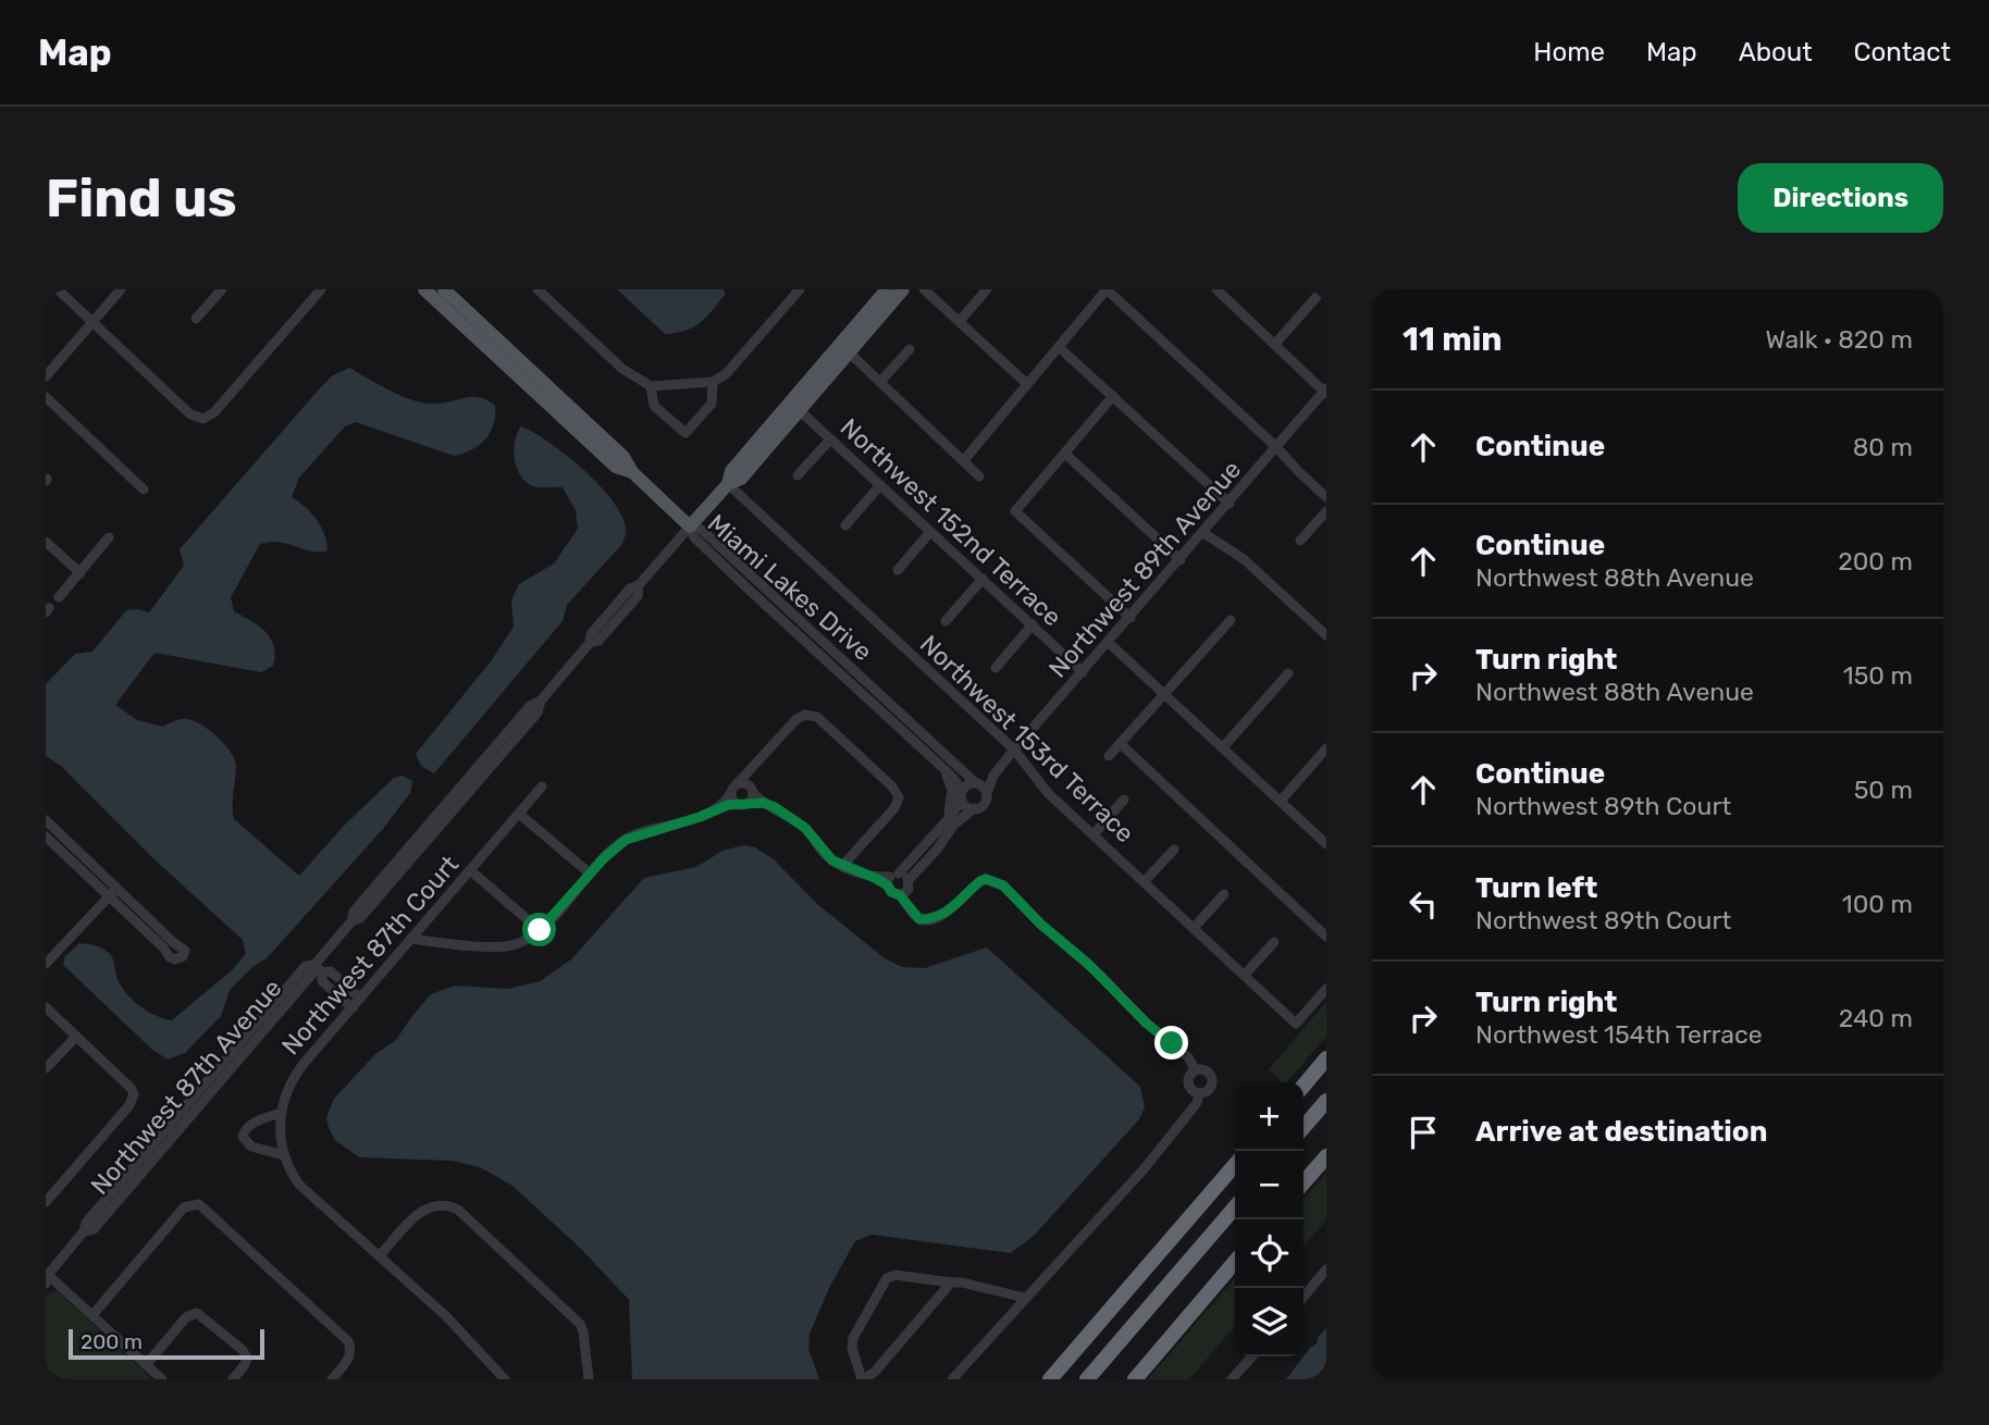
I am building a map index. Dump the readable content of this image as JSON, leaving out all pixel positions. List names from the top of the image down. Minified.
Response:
{"streets":{"main road":["Northwest 87th Avenue"],"street":["Northwest 152nd Terrace","Northwest 89th Avenue","Miami Lakes Drive","Northwest 153rd Terrace","Northwest 87th Court"]},"crossings":[["Northwest 152nd Terrace","Northwest 89th Avenue"],["Northwest 152nd Terrace","Northwest 87th Avenue"],["Northwest 89th Avenue","Miami Lakes Drive"],["Northwest 89th Avenue","Northwest 153rd Terrace"],["Miami Lakes Drive","Northwest 87th Avenue"],["Northwest 153rd Terrace","Northwest 87th Avenue"]],"scale_bar":"200 m","page":{"header":"Map","nav":["Home","Map","About","Contact"],"buttons":"Directions","title":"Find us","heading":["11 min","Walk · 820 m"],"list":[["Continue","80 m"],["Continue","Northwest 88th Avenue","200 m"],["Turn right","Northwest 88th Avenue","150 m"],["Continue","Northwest 89th Court","50 m"],["Turn left","Northwest 89th Court","100 m"],["Turn right","Northwest 154th Terrace","240 m"],"Arrive at destination"],"map_buttons":["+","−"],"scale":"200 m"}}
